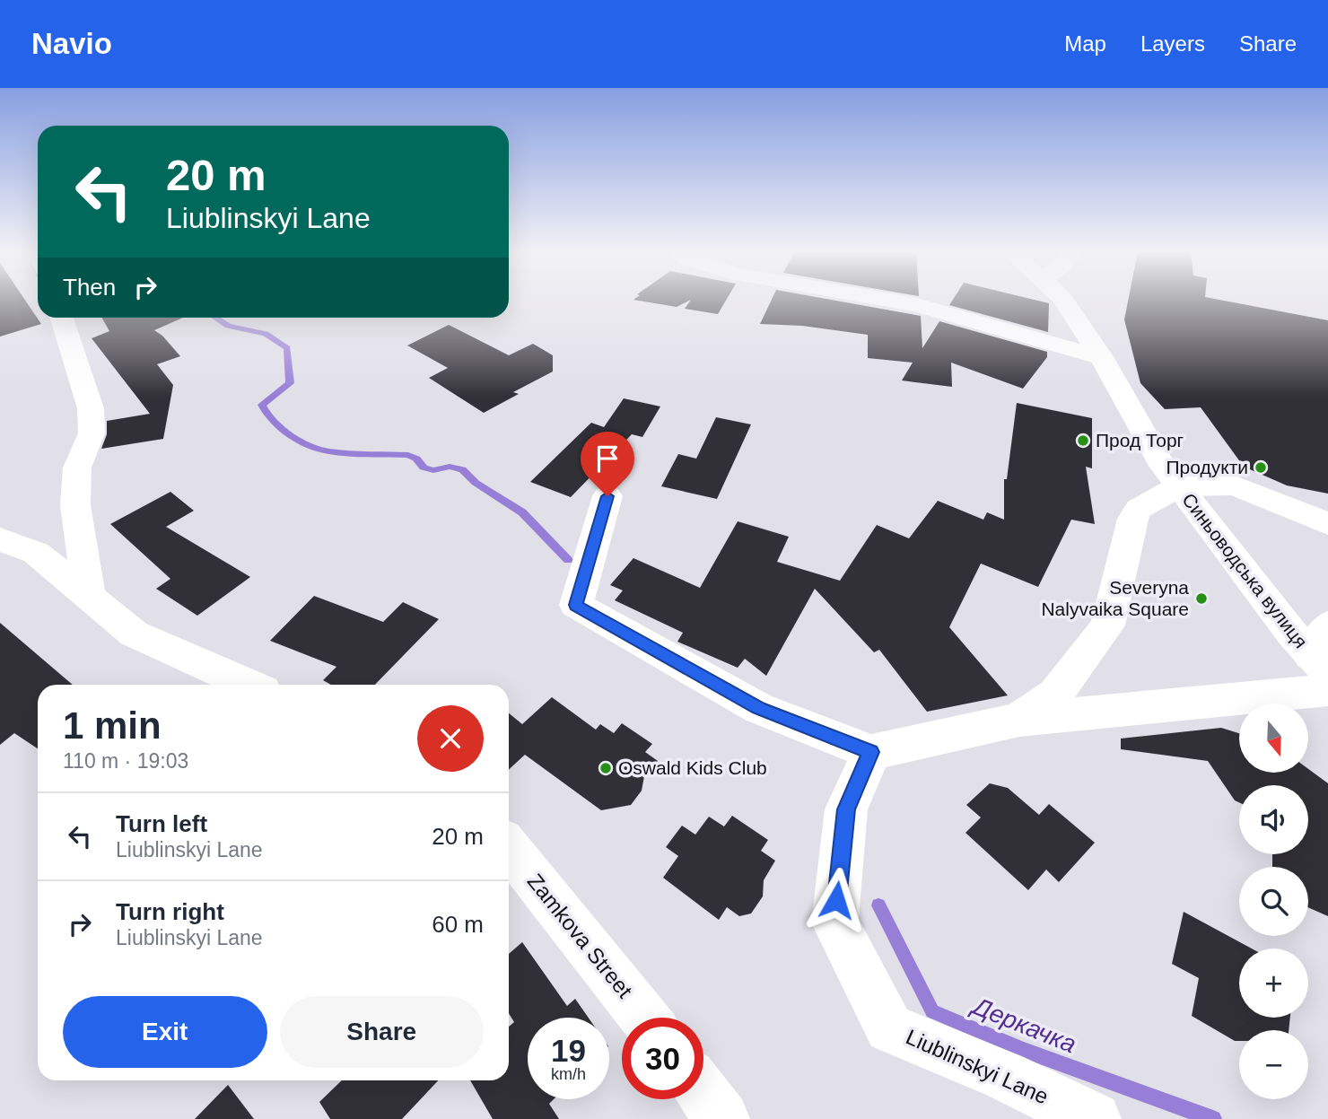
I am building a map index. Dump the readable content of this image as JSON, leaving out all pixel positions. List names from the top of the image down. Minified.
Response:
{"streets":{"street":["Синьоводська вулиця","Zamkova Street","Liublinskyi Lane"]},"water":["Деркачка"],"places":["Прод Торг","Продукти","Severyna Nalyvaika Square","Oswald Kids Club"],"north":"bottom","page":{"header":"Navio","nav":["Map","Layers","Share"],"turn":["20 m","Liublinskyi Lane"],"then":"Then","heading":["1 min","110 m · 19:03"],"map_buttons":["+","−"],"list":[{"name":"Turn left","note":"Liublinskyi Lane","value":"20 m"},{"name":"Turn right","note":"Liublinskyi Lane","value":"60 m"}],"buttons":["Exit","Share"],"speed":"19 km/h","limit":"30"}}
